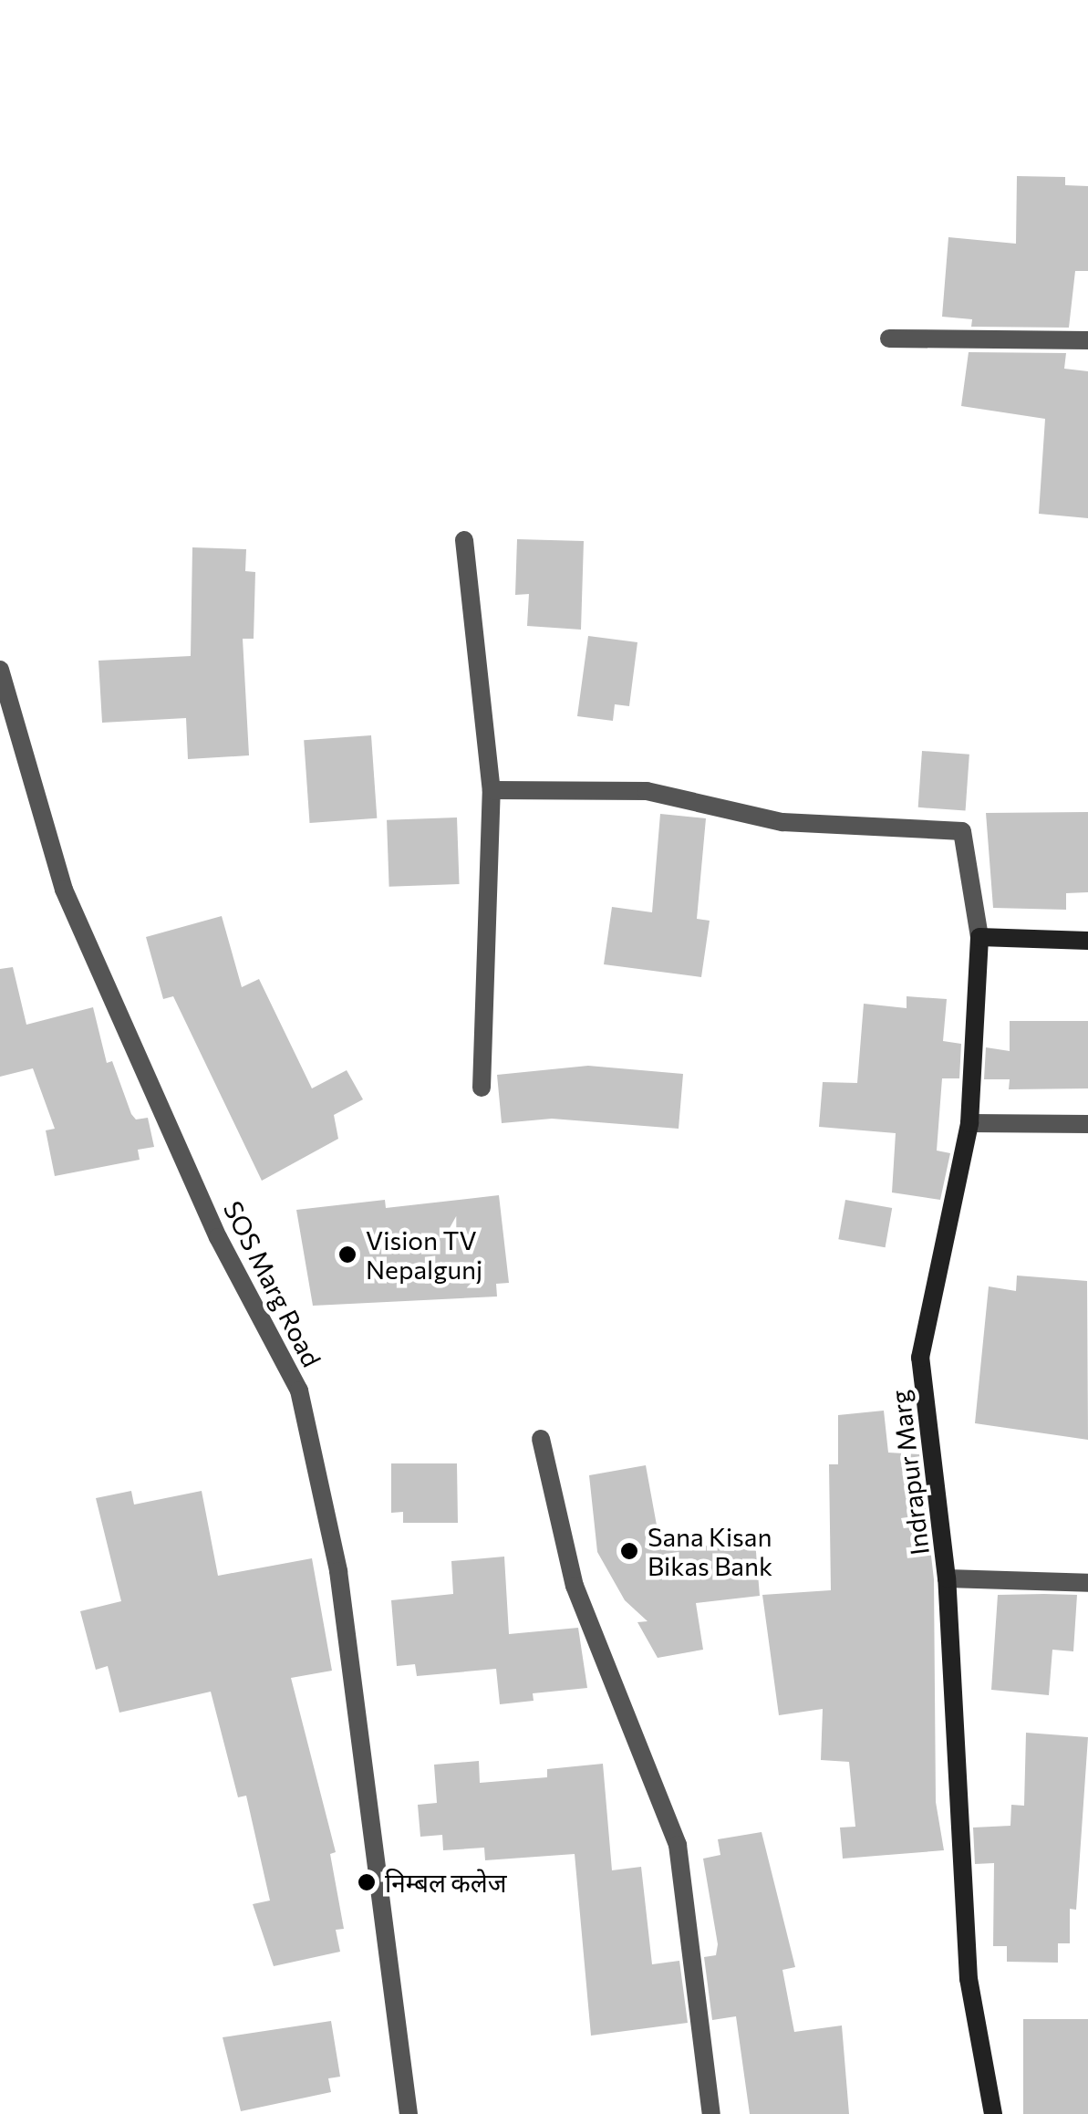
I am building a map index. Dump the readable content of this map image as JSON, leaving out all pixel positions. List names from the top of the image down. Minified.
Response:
{"streets":{"street":["SOS Marg Road","Indrapur Marg"]},"places":["Vision TV Nepalgunj","Sana Kisan Bikas Bank","निम्बल कलेज"]}
